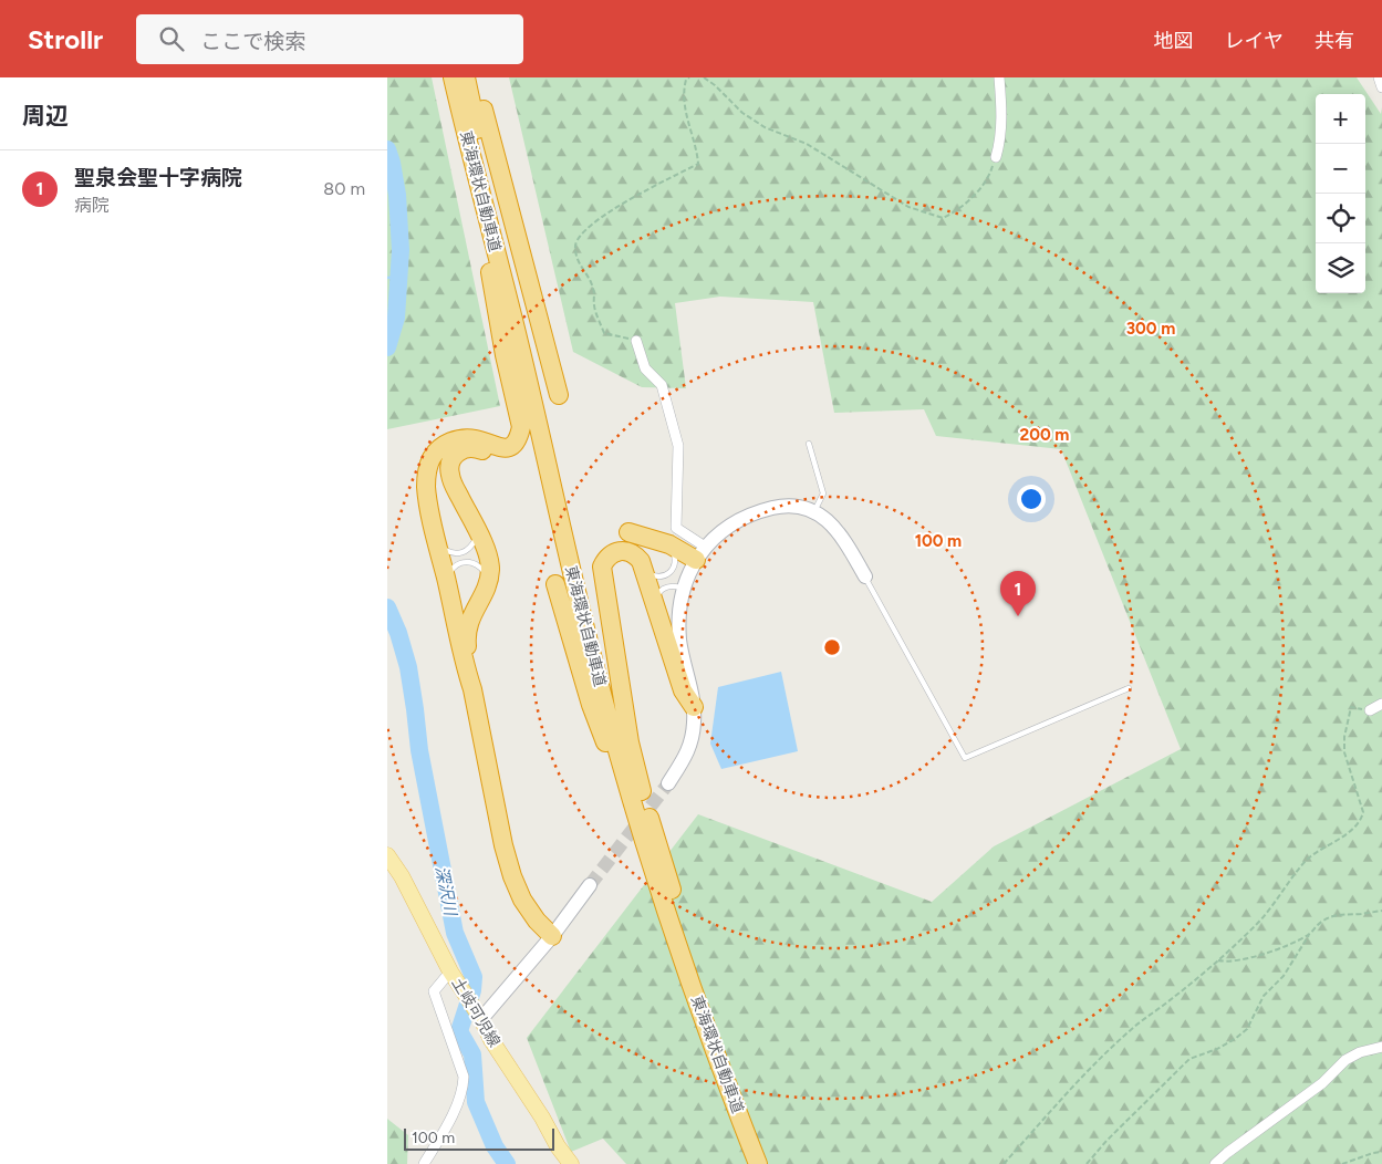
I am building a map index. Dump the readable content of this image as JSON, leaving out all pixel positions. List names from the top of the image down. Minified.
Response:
{"streets":{"highway":["東海環状自動車道"],"main road":["土岐可児線"]},"water":["深沢川"],"scale_bar":"100 m","page":{"header":"Strollr","search":"ここで検索","nav":["地図","レイヤ","共有"],"heading":"周辺","map_buttons":["+","−"],"list":[{"mark":"1","name":"聖泉会聖十字病院","note":"病院","value":"80 m"}],"pins":"1","scale":"100 m"},"rings":["300 m","200 m","100 m"]}
